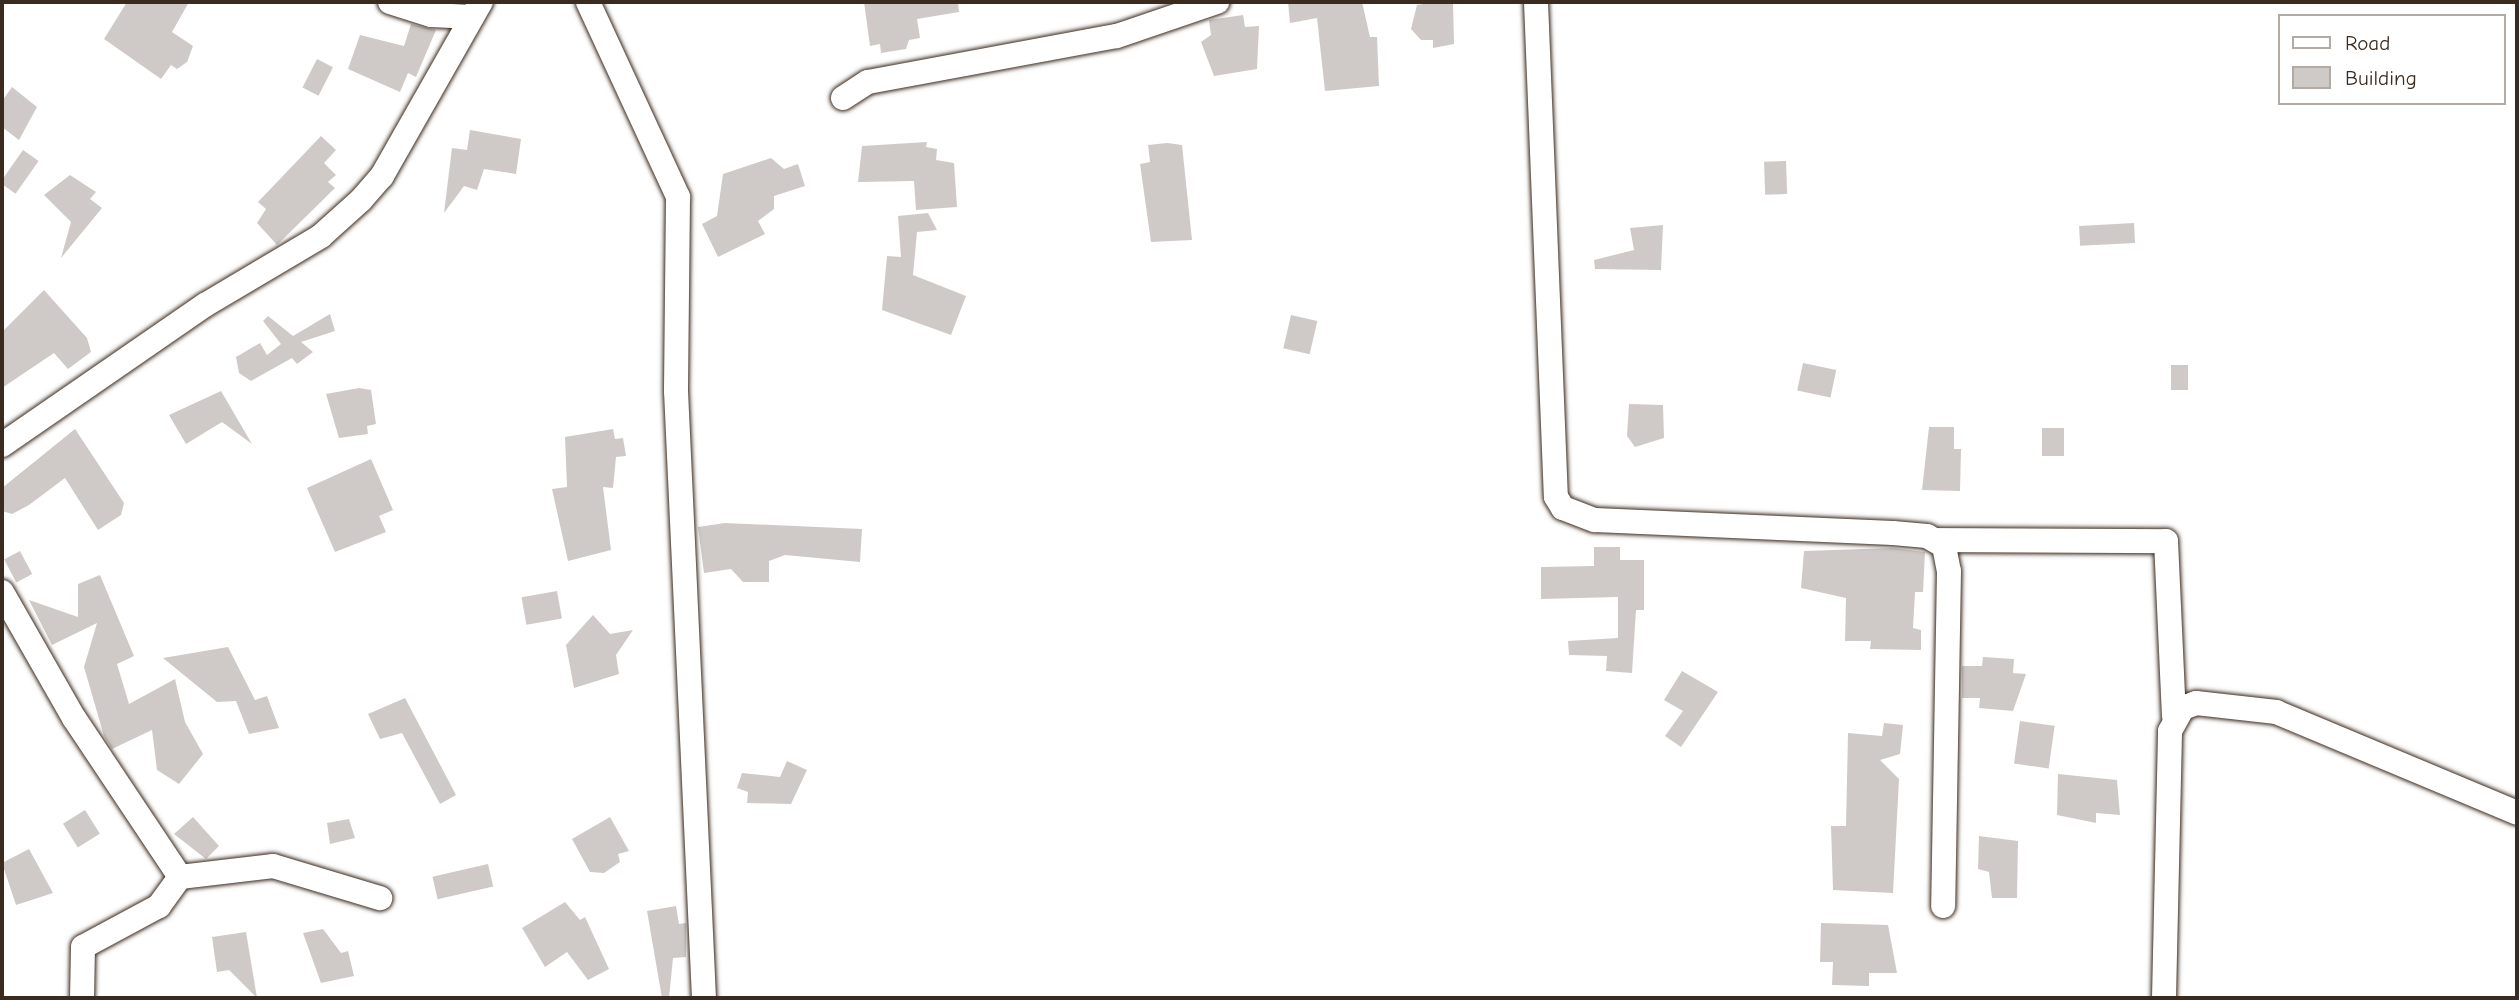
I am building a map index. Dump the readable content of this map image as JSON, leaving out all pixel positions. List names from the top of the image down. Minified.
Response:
{"legend":["Road","Building"]}
